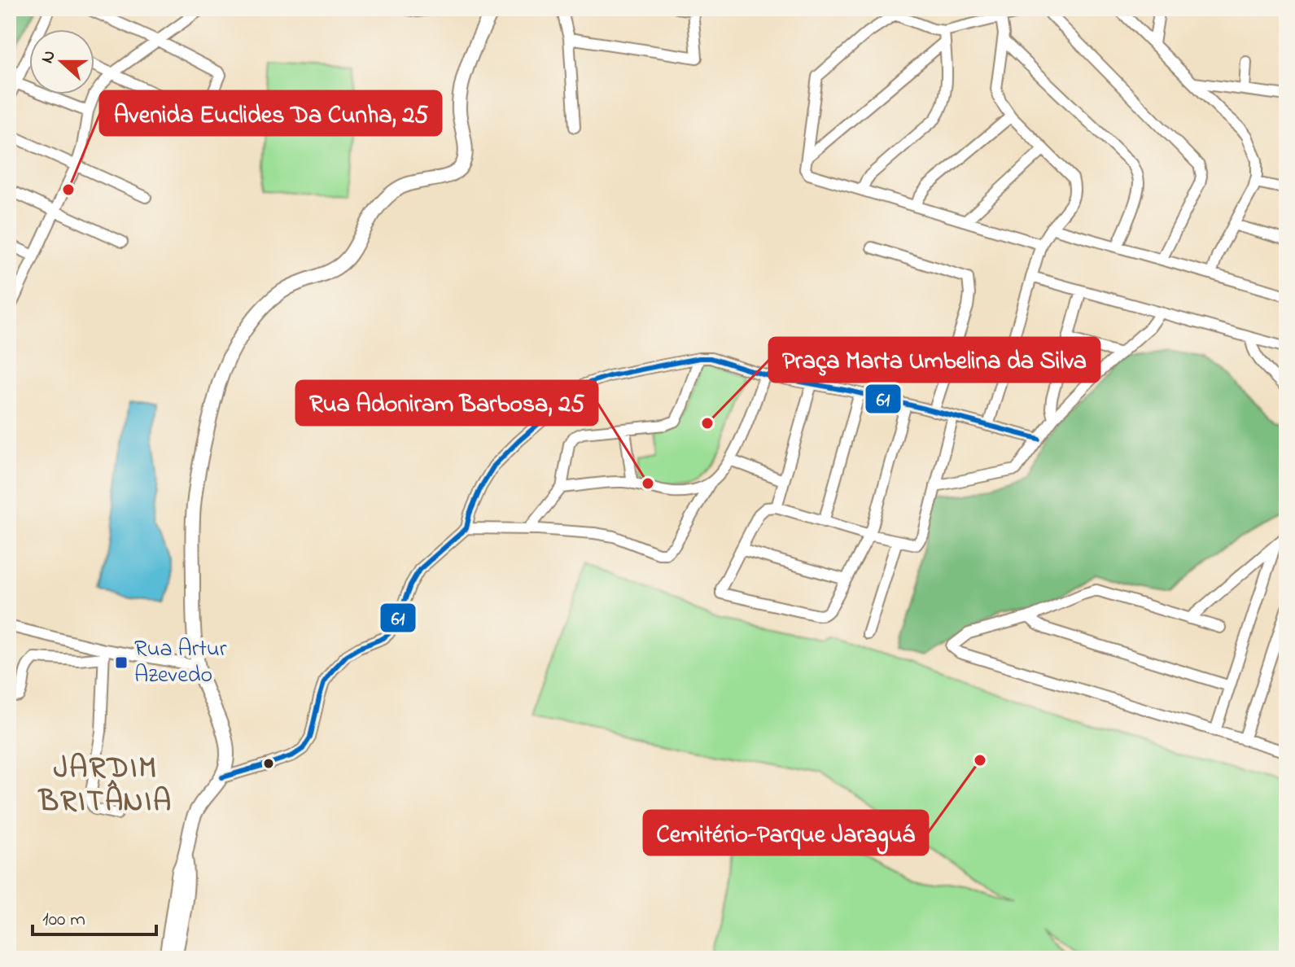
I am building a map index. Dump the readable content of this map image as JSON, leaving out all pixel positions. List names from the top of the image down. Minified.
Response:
{"districts":["JARDIM BRITÂNIA"],"places":{"other":["Avenida Euclides Da Cunha, 25","Praça Marta Umbelina da Silva","Rua Adoniram Barbosa, 25","Cemitério-Parque Jaraguá"],"transit":["Rua Artur Azevedo"]},"lines":["transit line 61"],"scale_bar":"100 m","north":"left"}
